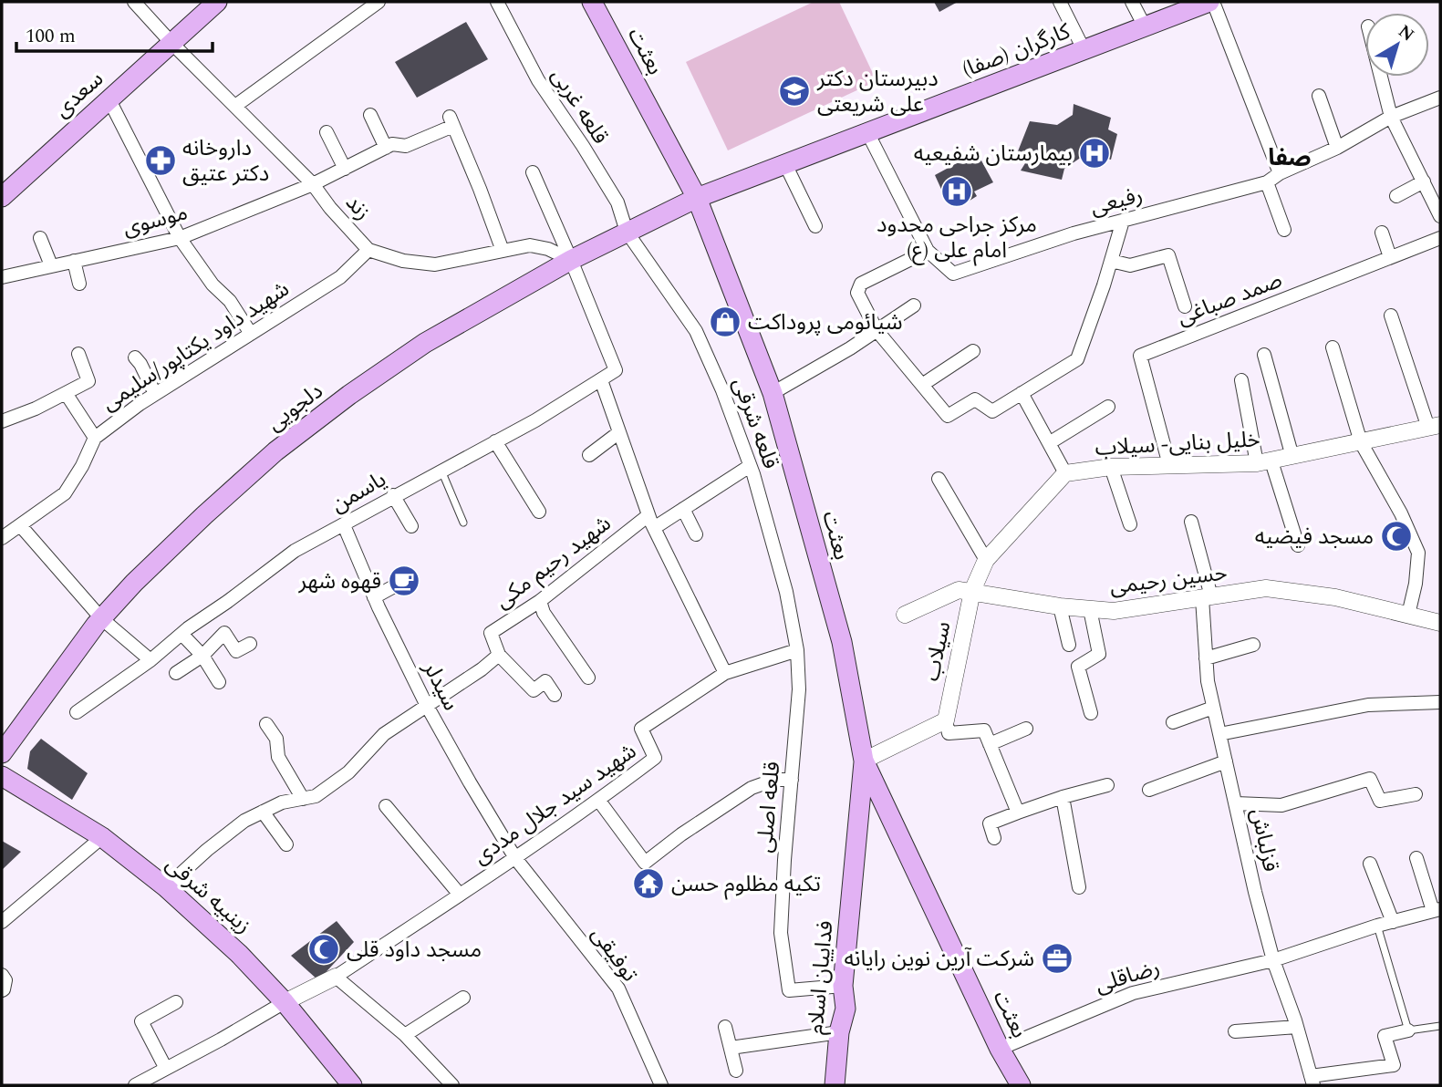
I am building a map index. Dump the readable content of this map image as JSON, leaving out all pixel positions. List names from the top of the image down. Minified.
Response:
{"streets":{"main road":["کارگران (صفا)","بعثت","سعدی","دلجویی","زینبیه شرقی","فداییان اسلام"],"street":["قلعه غربی","رفیعی","زند","موسوی","صمد صباغی","شهید داود یکتاپور/سلیمی","قلعه شرقی","خلیل بنایی- سیلاب","یاسمن","شهید رحیم مکی","حسین رحیمی","سیلاب","سیدلر","شهید سید جلال مددی","قلعه اصلی","قزلباش","توفیقی","رضاقلی"]},"crossings":[["کارگران (صفا)","بعثت"],["کارگران (صفا)","رفیعی"],["کارگران (صفا)","دلجویی"],["بعثت","دلجویی"],["بعثت","رضاقلی"],["بعثت","فداییان اسلام"],["سعدی","زند"],["قلعه غربی","دلجویی"],["قلعه غربی","قلعه شرقی"],["زند","موسوی"],["زند","شهید داود یکتاپور/سلیمی"],["زند","دلجویی"],["صمد صباغی","خلیل بنایی- سیلاب"],["دلجویی","قلعه شرقی"],["قلعه شرقی","شهید سید جلال مددی"],["قلعه شرقی","قلعه اصلی"],["خلیل بنایی- سیلاب","حسین رحیمی"],["خلیل بنایی- سیلاب","سیلاب"],["یاسمن","سیدلر"],["حسین رحیمی","سیلاب"],["حسین رحیمی","قزلباش"],["سیدلر","شهید سید جلال مددی"],["سیدلر","توفیقی"],["شهید سید جلال مددی","قلعه اصلی"],["شهید سید جلال مددی","توفیقی"],["قلعه اصلی","فداییان اسلام"],["قزلباش","رضاقلی"]],"districts":["صفا"],"places":{"school or university":["دبیرستان دکتر علی شریعتی"],"hospital":["بیمارستان شفیعیه","مرکز جراحی محدود امام علی (ع)"],"pharmacy":["داروخانه دکتر عتیق"],"shop":["شیائومی پروداکت"],"mosque":["مسجد فیضیه","مسجد داود قلی"],"cafe":["قهوه شهر"],"temple":["تکیه مظلوم حسن"],"office":["شرکت آرین نوین رایانه"]},"scale_bar":"100 m","north":"top right"}
